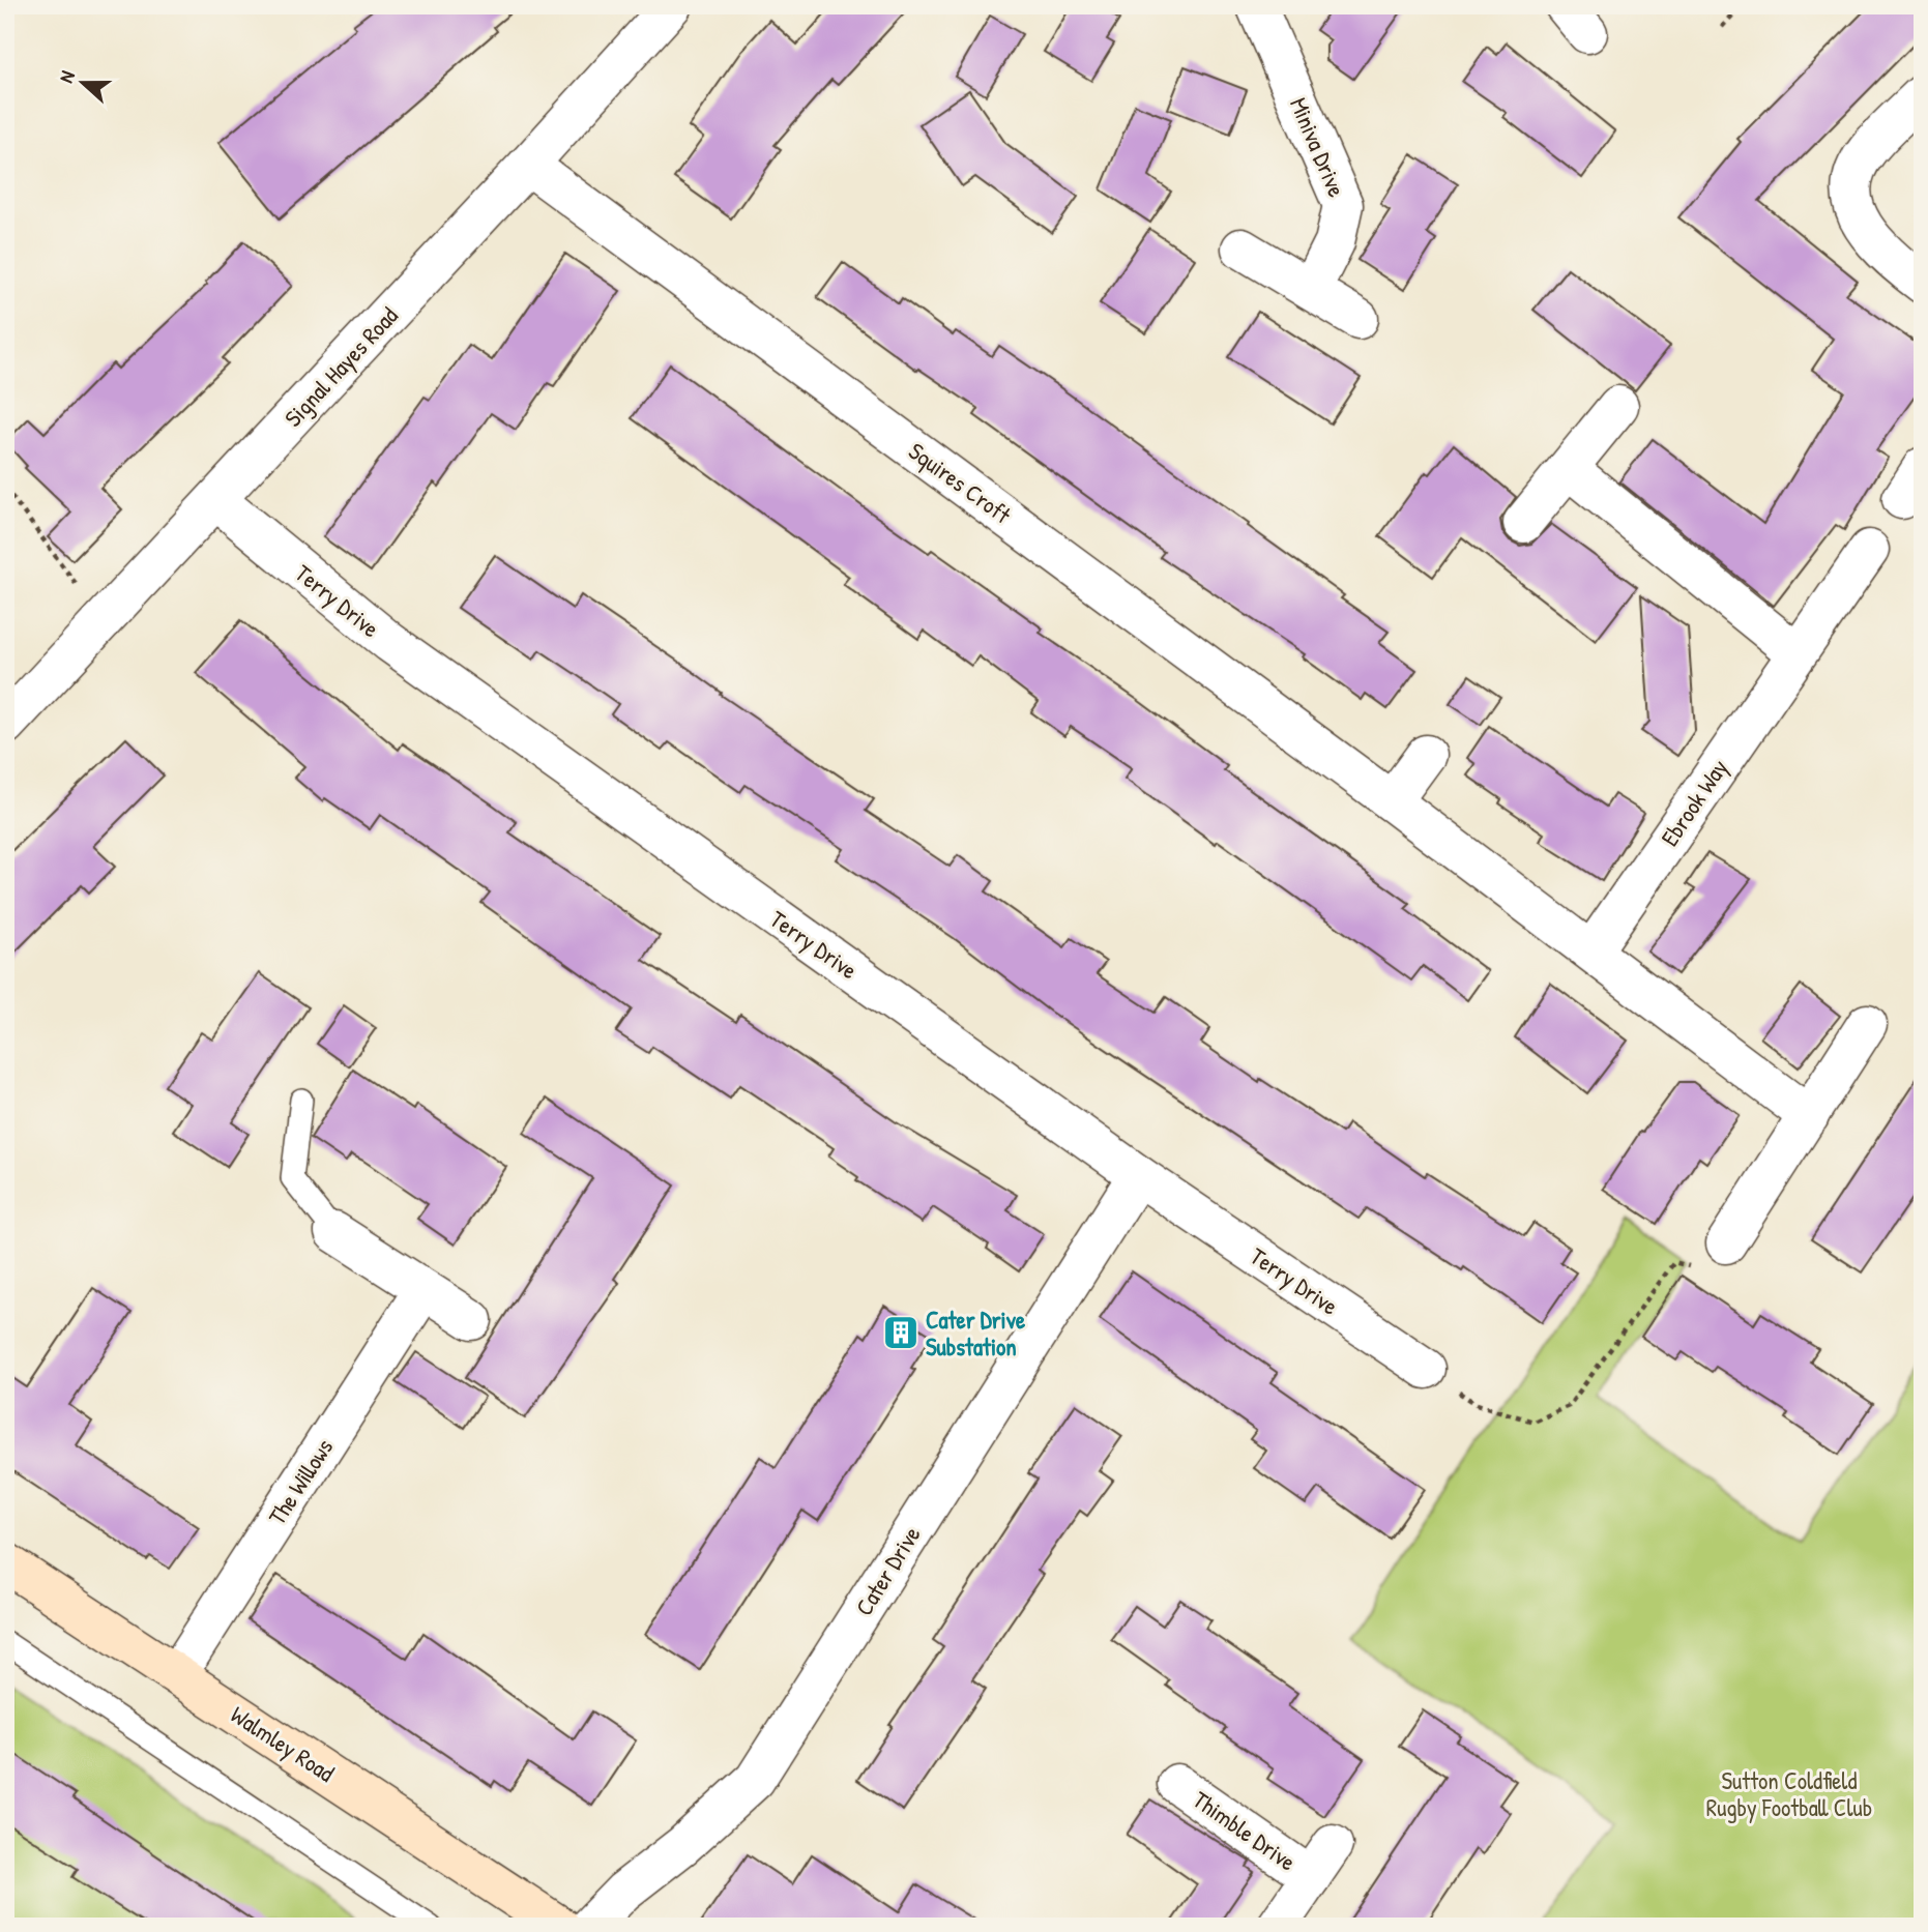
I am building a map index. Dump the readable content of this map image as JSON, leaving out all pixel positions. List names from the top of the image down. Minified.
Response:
{"streets":{"main road":["Walmley Road"],"street":["Miniva Drive","Signal Hayes Road","Squires Croft","Terry Drive","Ebrook Way","The Willows","Cater Drive","Thimble Drive"]},"crossings":[["Signal Hayes Road","Squires Croft"],["Signal Hayes Road","Terry Drive"],["Squires Croft","Ebrook Way"],["Terry Drive","Cater Drive"],["The Willows","Walmley Road"]],"parks":["Sutton Coldfield Rugby Football Club"],"places":{"building":["Cater Drive Substation"]},"north":"left"}
